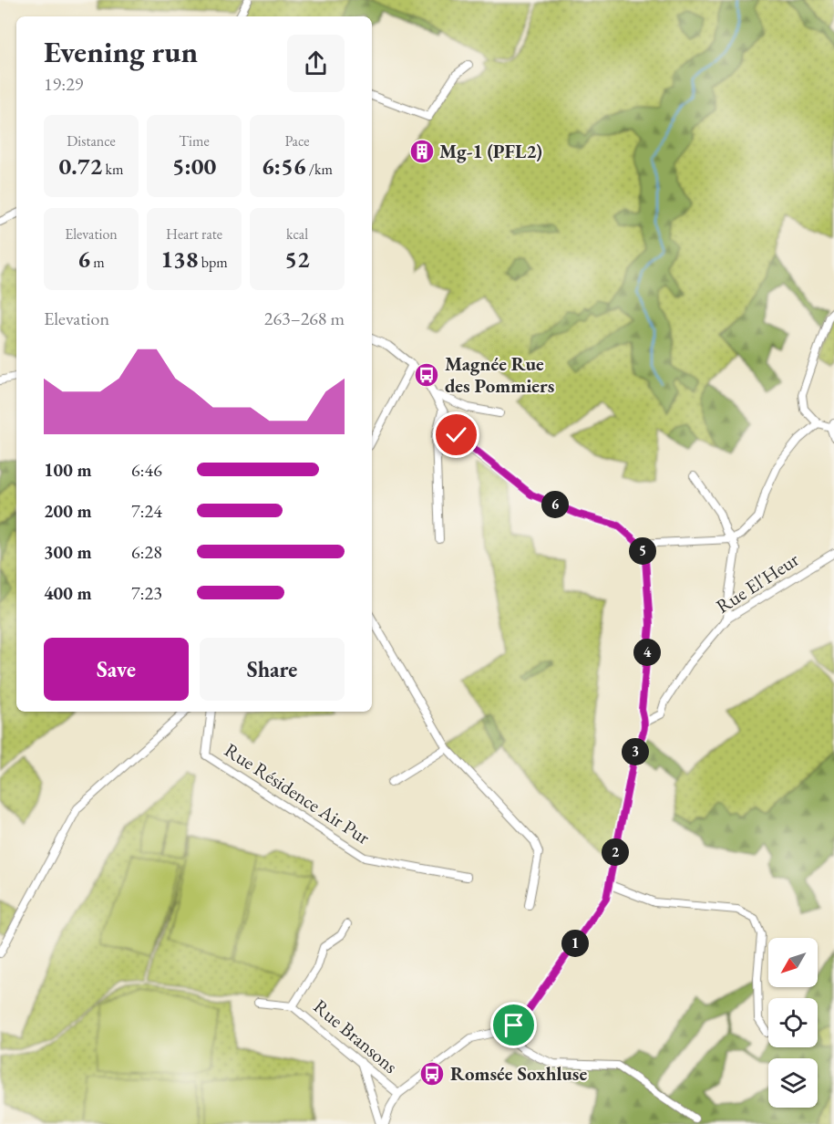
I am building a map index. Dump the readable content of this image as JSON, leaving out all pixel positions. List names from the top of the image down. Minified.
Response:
{"streets":{"street":["Rue El'Heur","Rue Résidence Air Pur","Rue Bransons"]},"places":{"building":["Mg-1 (PFL2)"],"bus stop":["Magnée Rue des Pommiers","Romsée Soxhluse"]},"north":"bottom left","page":{"heading":["Evening run","19:29"],"stats":[["Distance","0.72 km"],["Time","5:00"],["Pace","6:56 /km"],["Elevation","6 m"],["Heart rate","138 bpm"],["kcal","52"]],"chart":["Elevation","263–268 m"],"list":[{"name":"100 m","note":"6:46"},{"name":"200 m","note":"7:24"},{"name":"300 m","note":"6:28"},{"name":"400 m","note":"7:23"}],"pins":["6","5","4","3","2","1"],"buttons":["Save","Share"]}}
